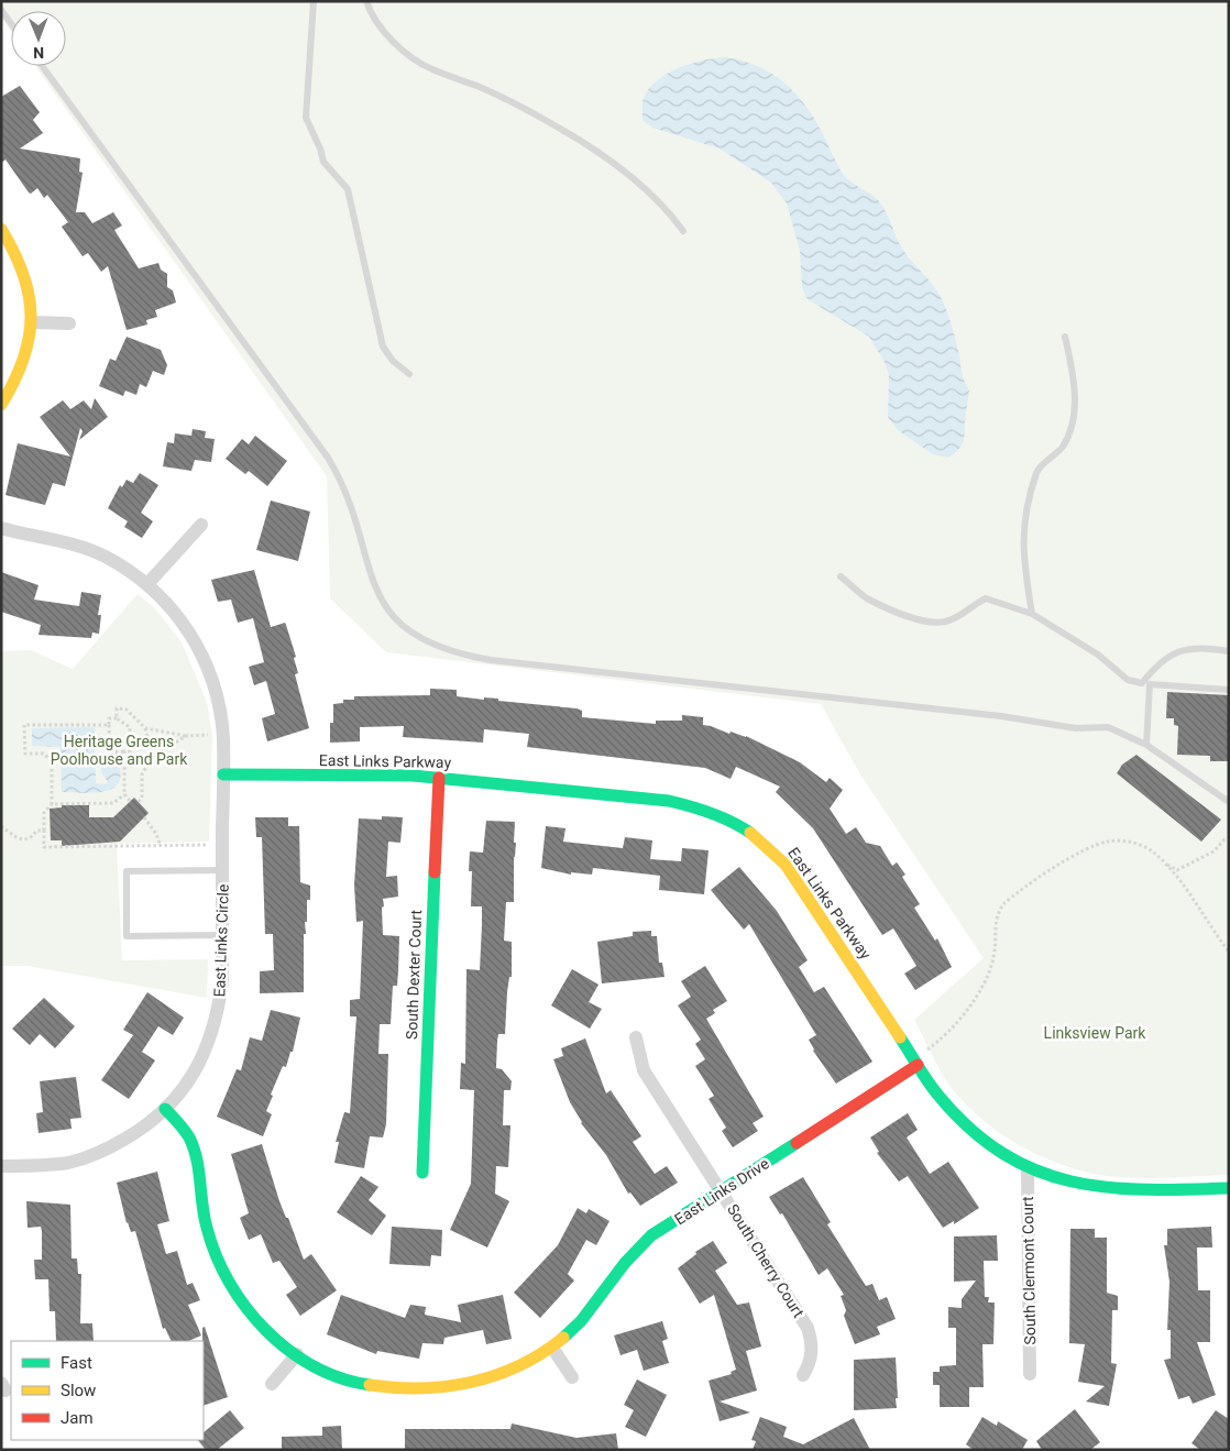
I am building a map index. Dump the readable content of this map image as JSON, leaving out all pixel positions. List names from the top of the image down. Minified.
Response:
{"streets":{"street":["East Links Parkway","East Links Circle","South Dexter Court","East Links Drive","South Cherry Court","South Clermont Court"]},"crossings":[["East Links Parkway","East Links Circle"],["East Links Parkway","South Dexter Court"],["East Links Parkway","East Links Drive"],["East Links Parkway","South Clermont Court"],["East Links Circle","East Links Drive"],["East Links Drive","South Cherry Court"]],"parks":["Heritage Greens Poolhouse and Park","Linksview Park"],"legend":["Fast","Slow","Jam"],"north":"bottom"}
